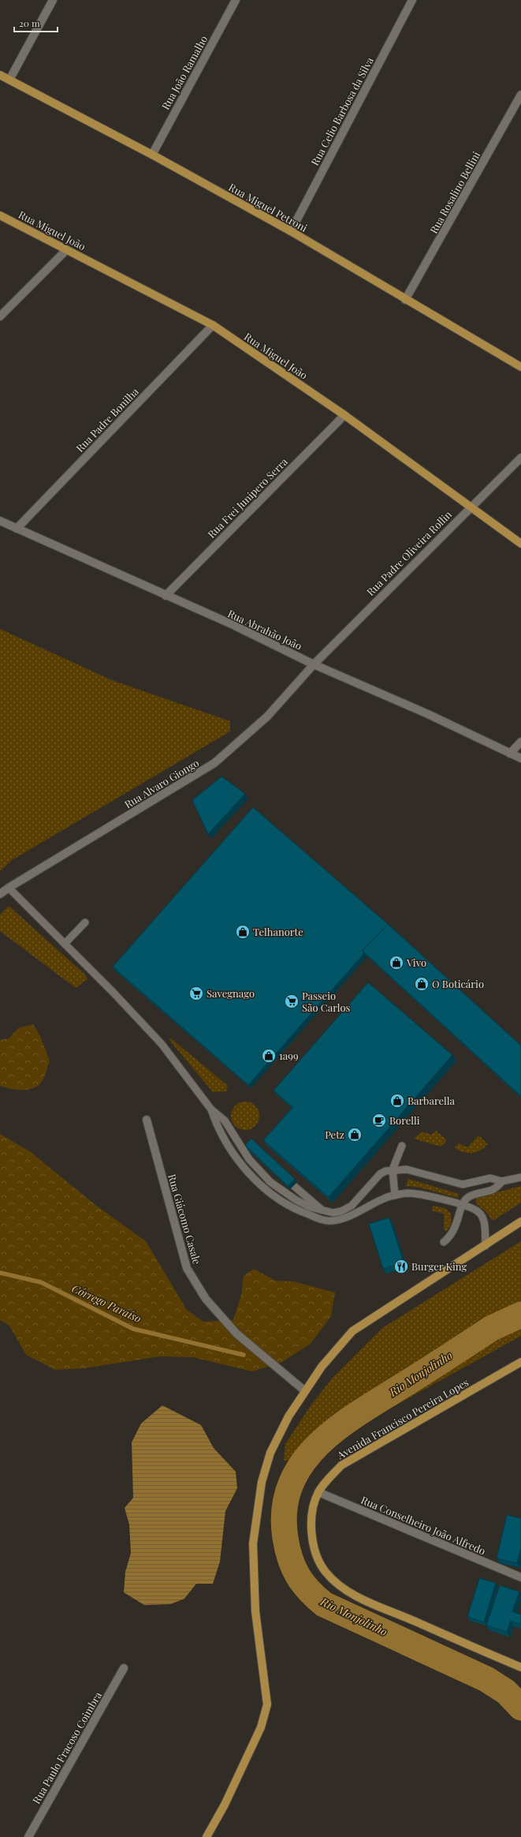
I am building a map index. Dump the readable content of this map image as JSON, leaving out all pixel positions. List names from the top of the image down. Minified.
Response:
{"streets":{"main road":["Rua Miguel Petroni","Rua Miguel João","Avenida Francisco Pereira Lopes"],"street":["Rua João Ramalho","Rua Celio Barbosa da Silva","Rua Rosalino Bellini","Rua Padre Bonilha","Rua Frei Junipero Serra","Rua Padre Oliveira Rollin","Rua Abrahão João","Rua Alvaro Giongo","Rua Giácomo Casale","Rua Conselheiro João Alfredo","Rua Paulo Fracoso Coimbra"]},"crossings":[["Rua João Ramalho","Rua Miguel Petroni"],["Rua Celio Barbosa da Silva","Rua Miguel Petroni"],["Rua Rosalino Bellini","Rua Miguel Petroni"],["Rua Miguel João","Rua Padre Bonilha"],["Rua Miguel João","Rua Frei Junipero Serra"],["Rua Miguel João","Rua Padre Oliveira Rollin"],["Rua Padre Bonilha","Rua Abrahão João"],["Rua Frei Junipero Serra","Rua Abrahão João"],["Rua Padre Oliveira Rollin","Rua Abrahão João"],["Rua Padre Oliveira Rollin","Rua Alvaro Giongo"],["Rua Abrahão João","Rua Alvaro Giongo"],["Avenida Francisco Pereira Lopes","Rua Conselheiro João Alfredo"]],"water":["Córrego Paraíso","Rio Monjolinho"],"places":{"shop":["Telhanorte","Vivo","O Boticário","1a99","Barbarella","Petz"],"supermarket":["Savegnago","Passeio São Carlos"],"cafe":["Borelli"],"restaurant":["Burger King"]},"scale_bar":"20 m"}
